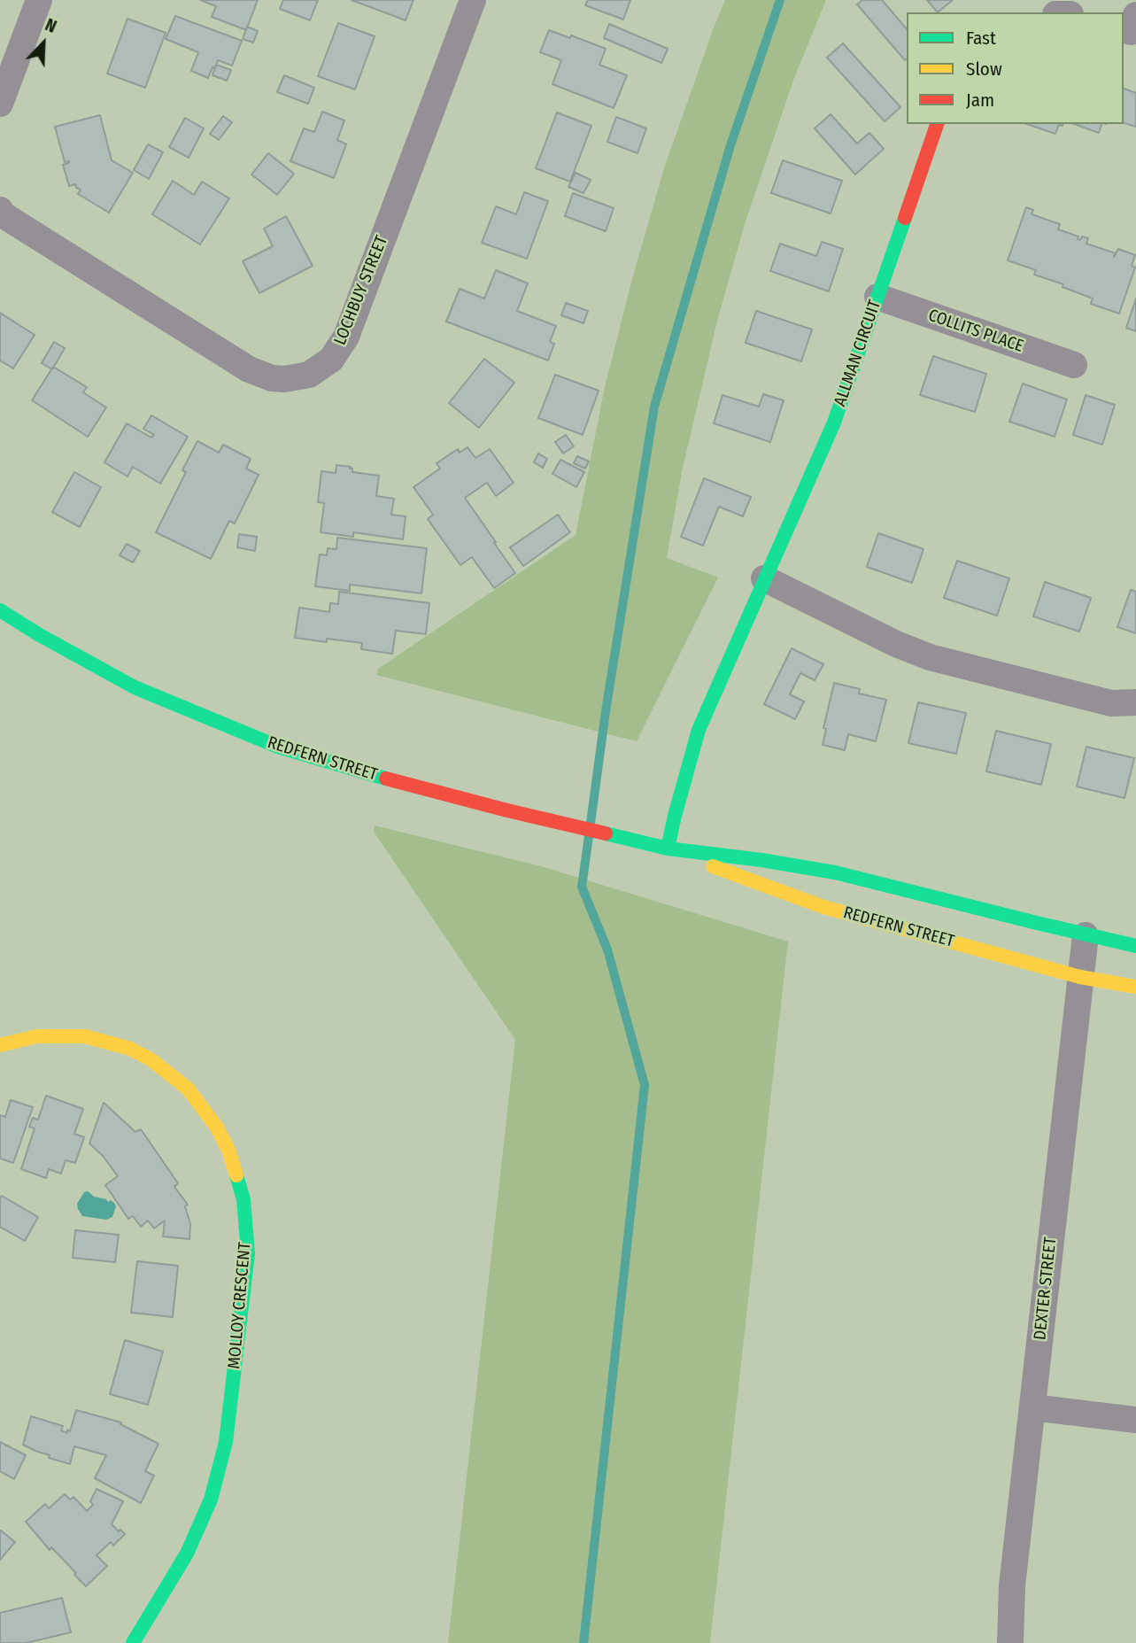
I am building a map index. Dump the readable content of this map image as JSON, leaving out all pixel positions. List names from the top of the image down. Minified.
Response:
{"streets":{"main road":["ALLMAN CIRCUIT","REDFERN STREET","MOLLOY CRESCENT"],"street":["LOCHBUY STREET","COLLITS PLACE","DEXTER STREET"]},"crossings":[["COLLITS PLACE","ALLMAN CIRCUIT"],["ALLMAN CIRCUIT","REDFERN STREET"],["REDFERN STREET","DEXTER STREET"]],"legend":["Fast","Slow","Jam"],"north":"top right"}
